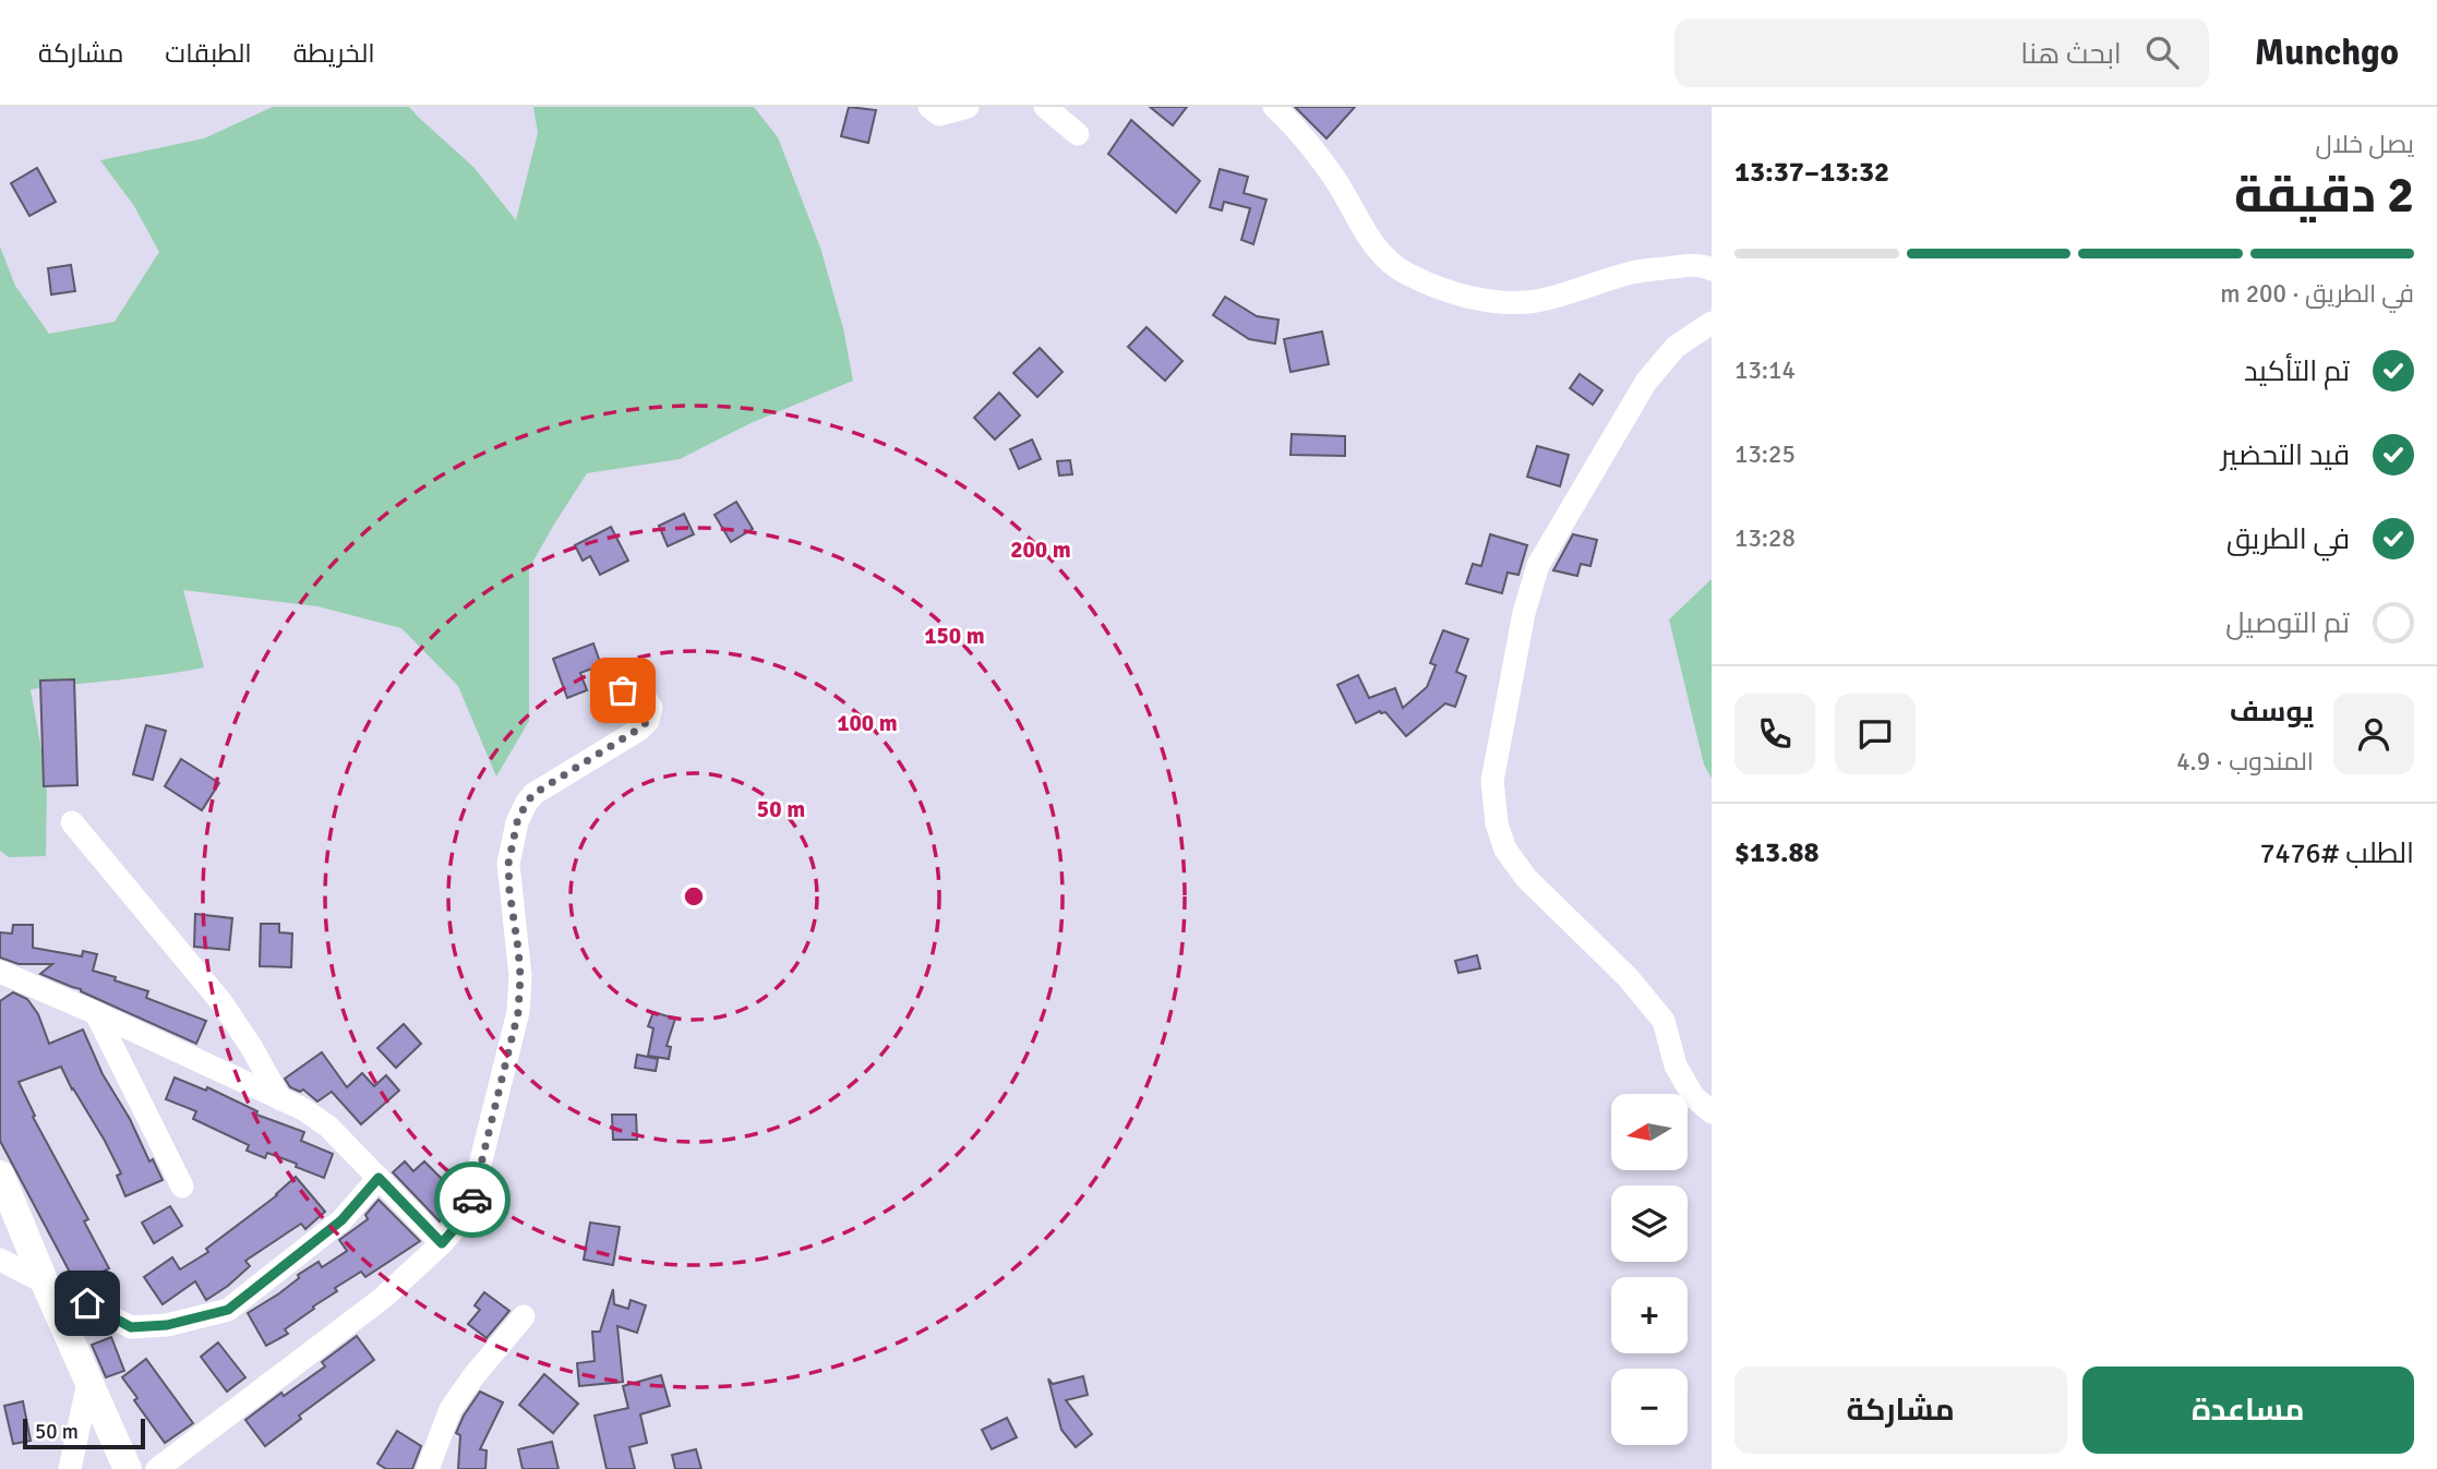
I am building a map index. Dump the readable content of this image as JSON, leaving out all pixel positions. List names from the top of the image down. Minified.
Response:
{"scale_bar":"50 m","north":"left","page":{"header":"Munchgo","search":"ابحث هنا","nav":["الخريطة","الطبقات","مشاركة"],"heading":["2 دقيقة","يصل خلال","13:32–13:37"],"panel":["يوسف","المندوب · 4.9","الطلب #7476","$13.88"],"bar":"في الطريق · 200 m","list":[["تم التأكيد","13:14"],["قيد التحضير","13:25"],["في الطريق","13:28"],"تم التوصيل"],"map_buttons":["+","−"],"buttons":["مساعدة","مشاركة"],"scale":"50 m"},"rings":["200 m","150 m","100 m","50 m"]}
